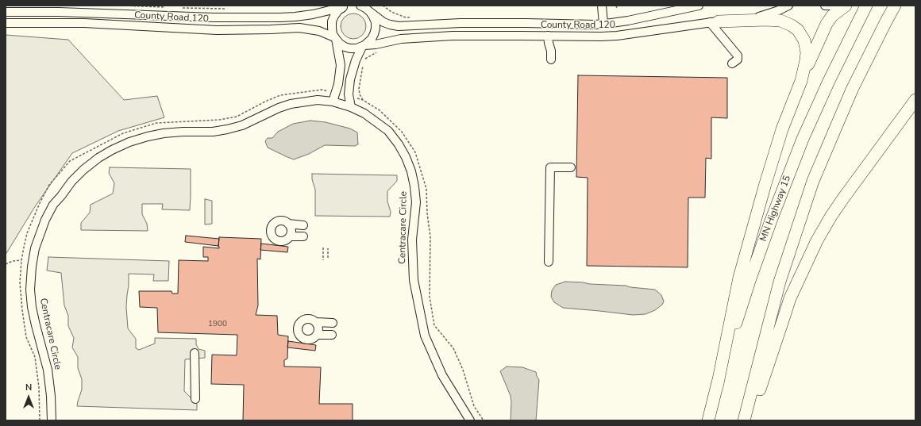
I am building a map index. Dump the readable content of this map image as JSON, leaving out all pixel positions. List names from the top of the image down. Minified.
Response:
{"streets":{"highway":["MN Highway 15"],"street":["County Road 120","Centracare Circle"]},"house_numbers":["1900"],"north":"top"}
